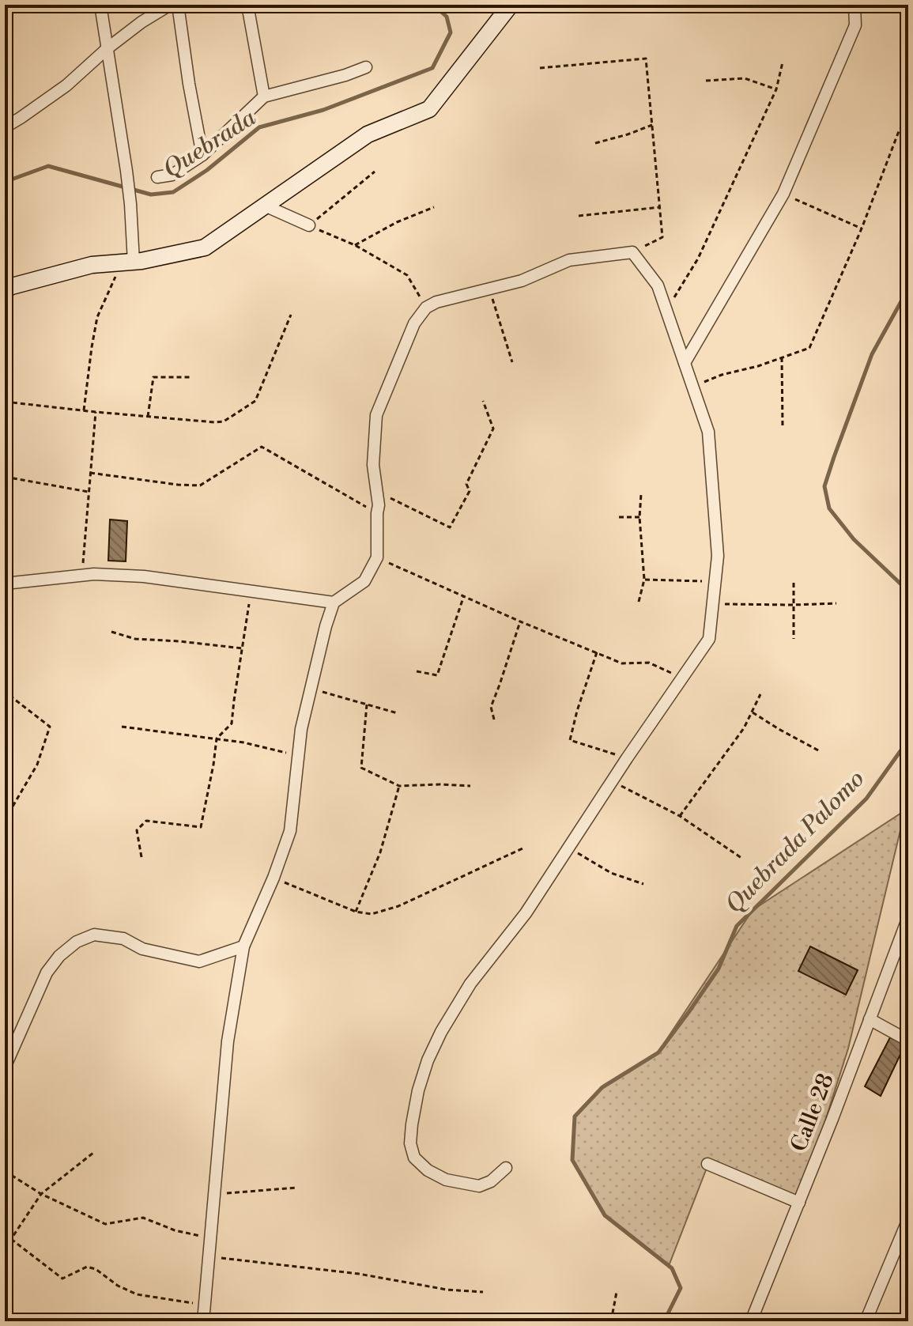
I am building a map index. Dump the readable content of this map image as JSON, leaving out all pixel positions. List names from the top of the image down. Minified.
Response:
{"streets":{"street":["Calle 28"]},"water":["Quebrada","Quebrada Palomo"]}
